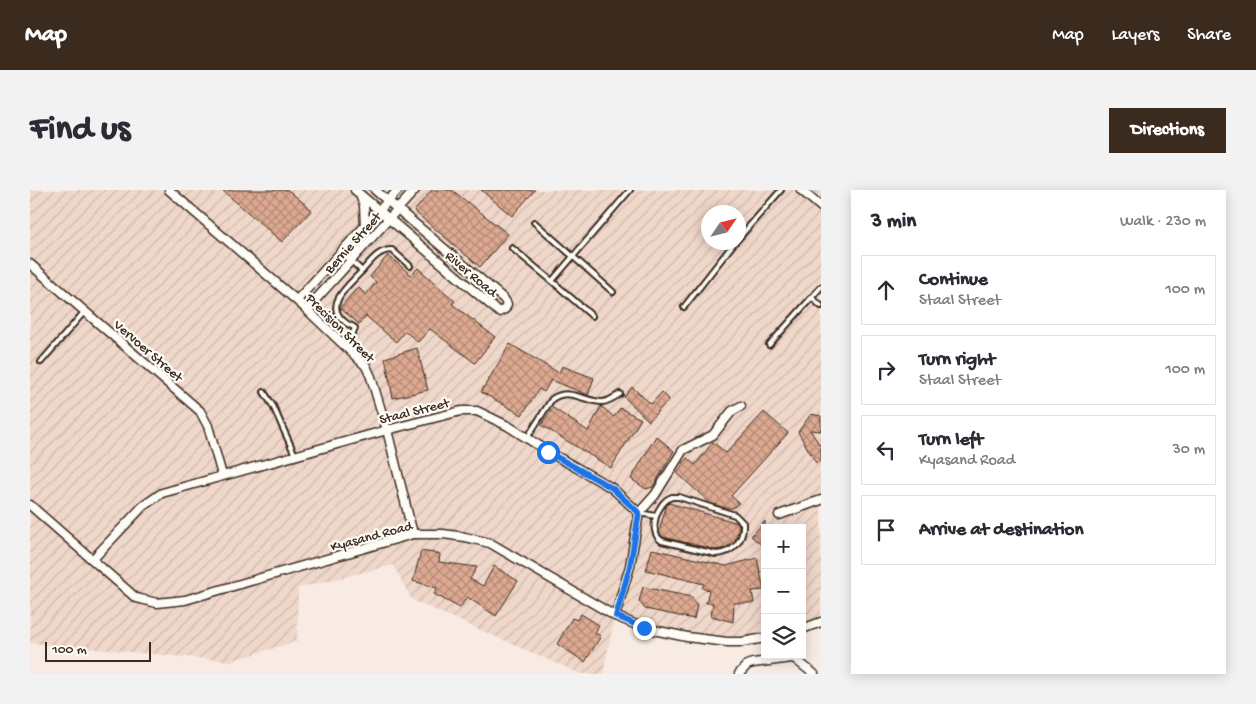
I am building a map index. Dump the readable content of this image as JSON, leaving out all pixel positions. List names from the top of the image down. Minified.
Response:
{"streets":{"street":["Bernie Street","River Road","Precision Street","Vervoer Street","Staal Street","Kyasand Road"]},"crossings":[["Bernie Street","River Road"],["Bernie Street","Precision Street"],["Precision Street","Staal Street"],["Precision Street","Kyasand Road"],["Vervoer Street","Staal Street"],["Staal Street","Kyasand Road"]],"scale_bar":"100 m","north":"top right","page":{"header":"Map","nav":["Map","Layers","Share"],"buttons":"Directions","title":"Find us","heading":["3 min","Walk · 230 m"],"list":[["Continue","Staal Street","100 m"],["Turn right","Staal Street","100 m"],["Turn left","Kyasand Road","30 m"],"Arrive at destination"],"map_buttons":["+","−"],"scale":"100 m"}}
